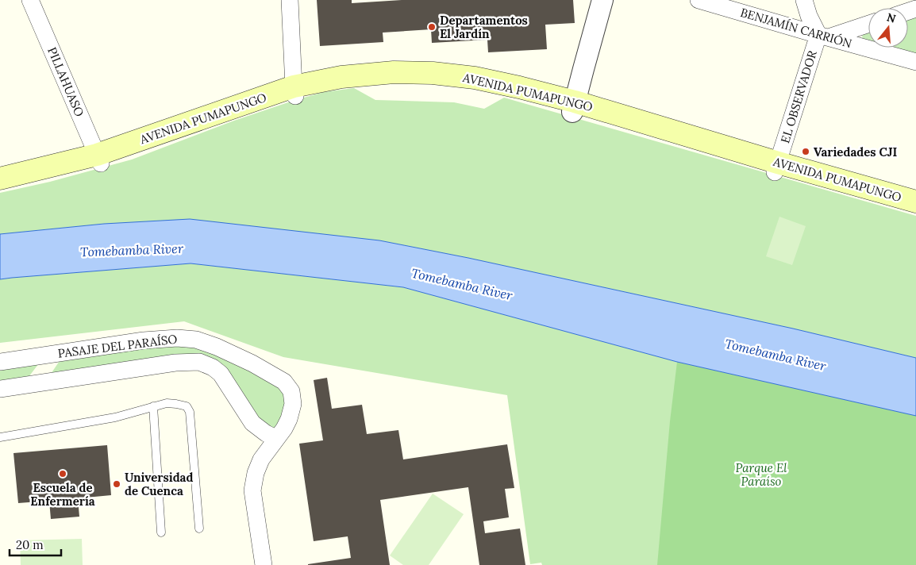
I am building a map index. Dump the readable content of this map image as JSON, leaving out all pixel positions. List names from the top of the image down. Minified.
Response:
{"streets":{"main road":["AVENIDA PUMAPUNGO"],"street":["BENJAMÍN CARRIÓN","PILLAHUASO","EL OBSERVADOR","PASAJE DEL PARAÍSO"]},"crossings":[["BENJAMÍN CARRIÓN","EL OBSERVADOR"],["PILLAHUASO","AVENIDA PUMAPUNGO"],["AVENIDA PUMAPUNGO","EL OBSERVADOR"]],"water":["Tomebamba River"],"parks":["Parque El Paraíso"],"places":["Departamentos El Jardín","Variedades CJI","Escuela de Enfermería","Universidad de Cuenca"],"scale_bar":"20 m","north":"top"}
